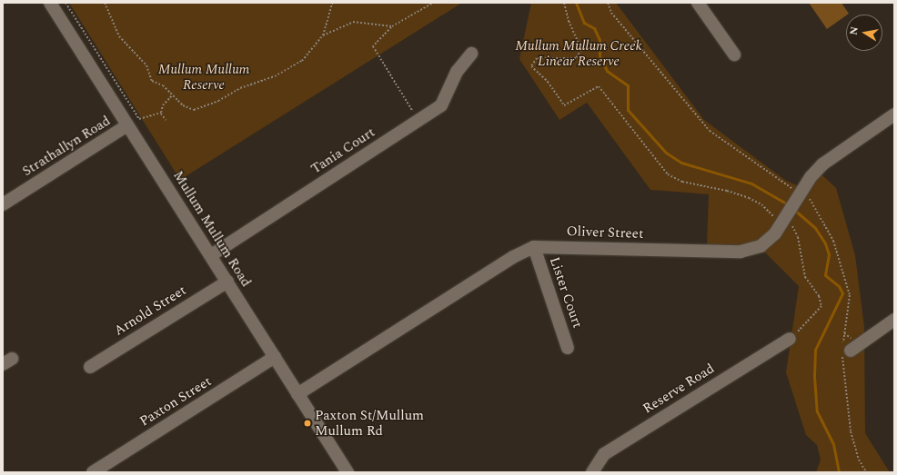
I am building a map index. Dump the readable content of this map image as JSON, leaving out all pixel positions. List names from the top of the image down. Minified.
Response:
{"streets":{"street":["Strathallyn Road","Tania Court","Mullum Mullum Road","Oliver Street","Lister Court","Arnold Street","Reserve Road","Paxton Street"]},"crossings":[["Strathallyn Road","Mullum Mullum Road"],["Tania Court","Mullum Mullum Road"],["Mullum Mullum Road","Oliver Street"],["Mullum Mullum Road","Arnold Street"],["Mullum Mullum Road","Paxton Street"],["Oliver Street","Lister Court"]],"parks":["Mullum Mullum Creek Linear Reserve","Mullum Mullum Reserve"],"places":["Paxton St/Mullum Mullum Rd"],"north":"left"}
